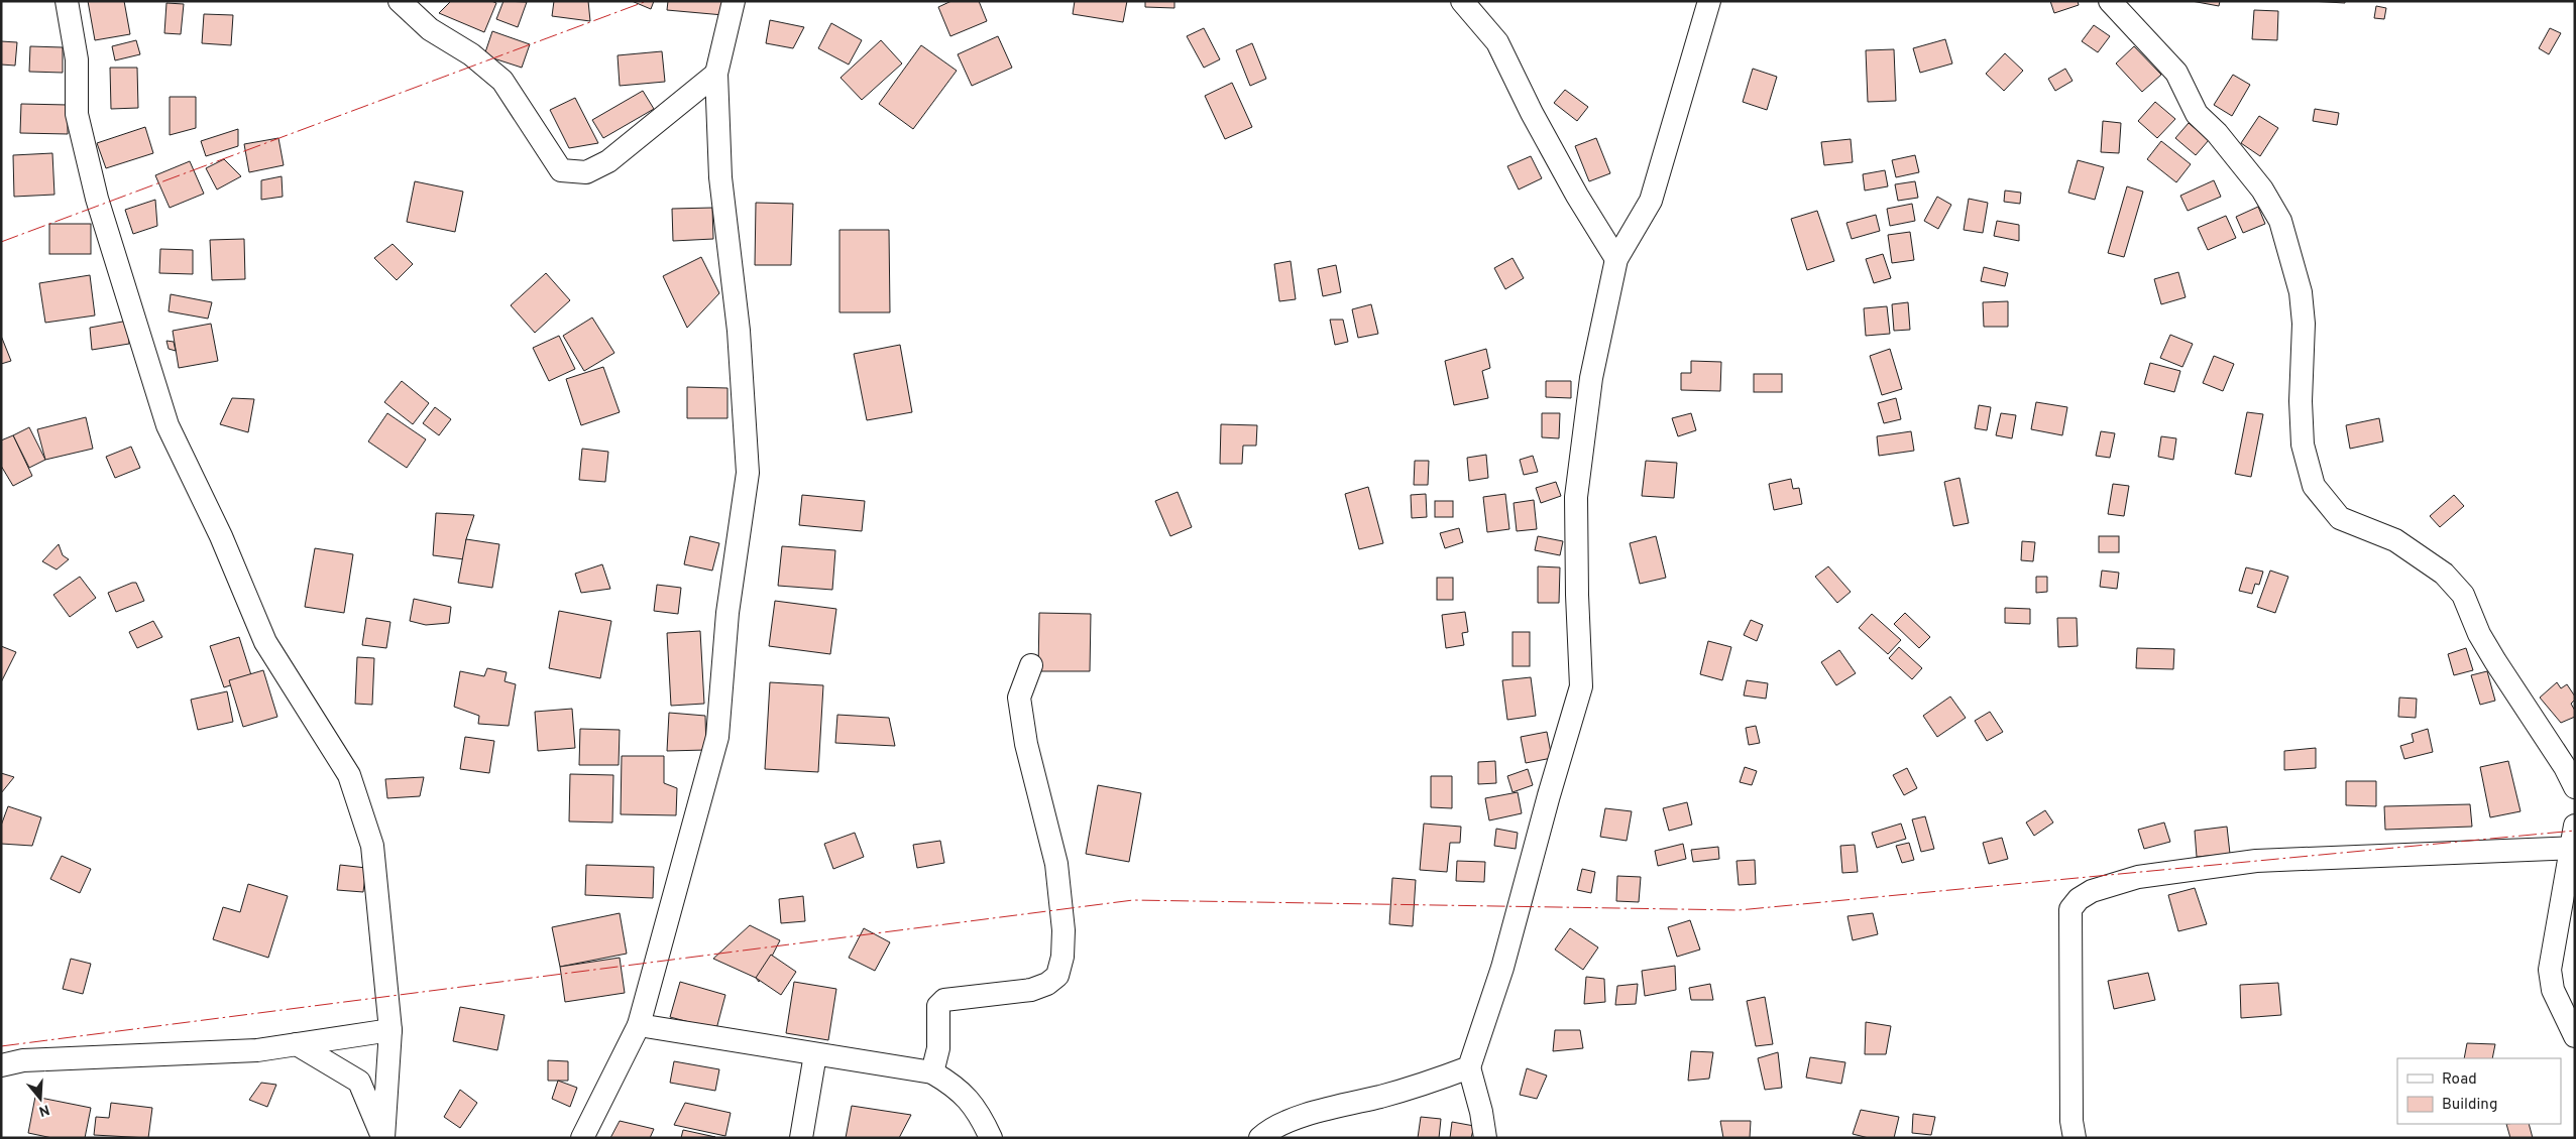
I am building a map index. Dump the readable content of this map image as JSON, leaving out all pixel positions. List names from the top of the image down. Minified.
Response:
{"legend":["Road","Building"],"north":"bottom"}
